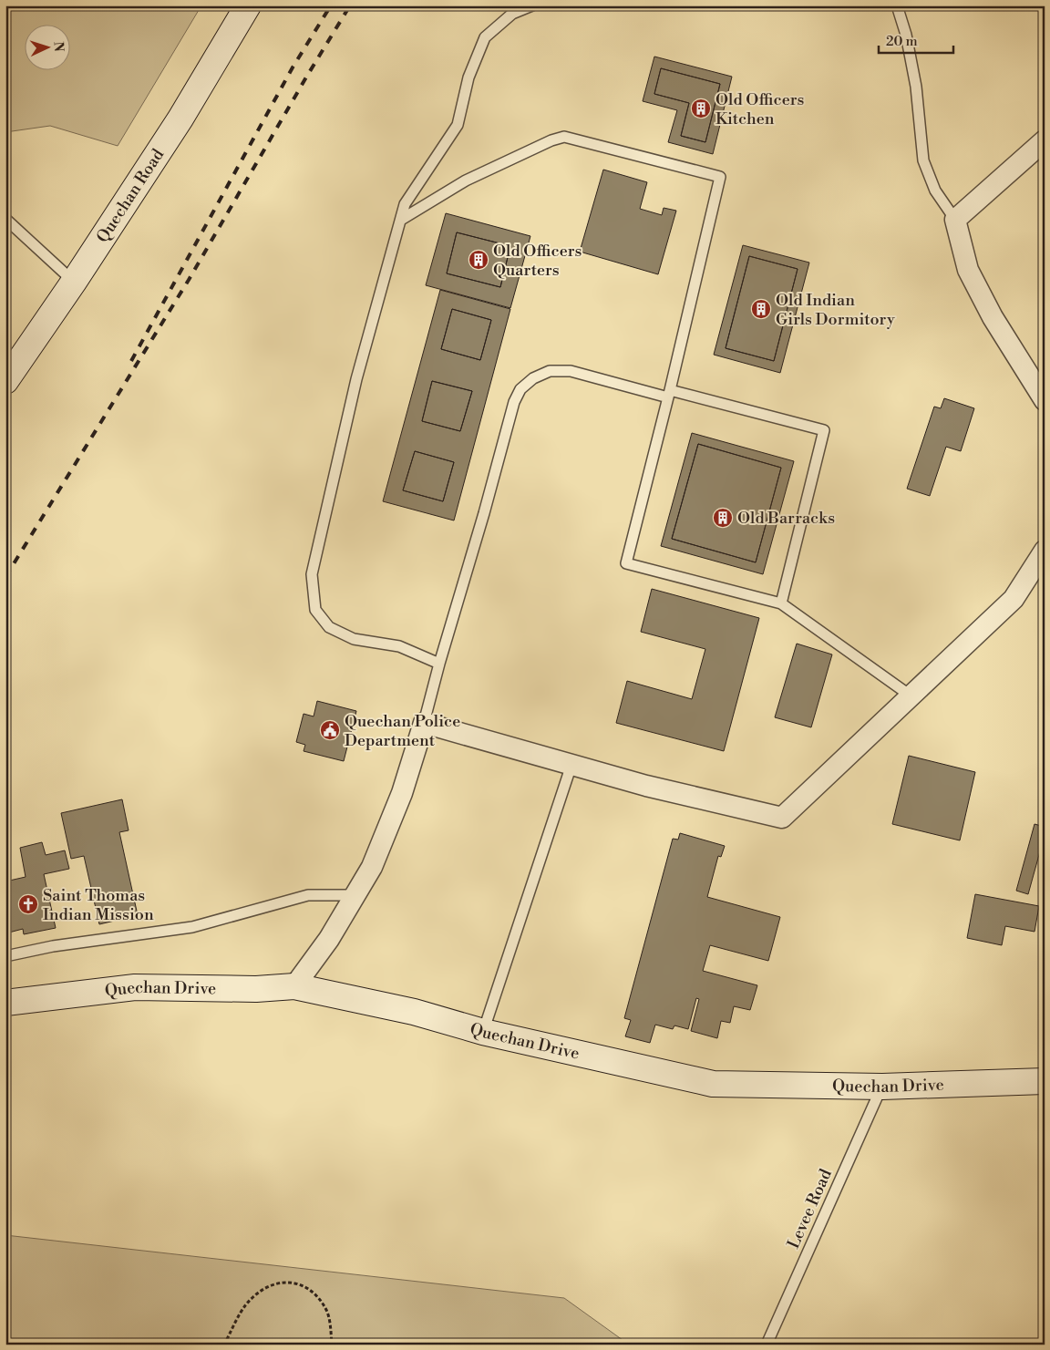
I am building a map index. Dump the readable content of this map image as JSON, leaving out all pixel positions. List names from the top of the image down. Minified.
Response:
{"streets":{"street":["Quechan Road","Quechan Drive"],"lane":["Levee Road"]},"crossings":[["Quechan Drive","Levee Road"]],"places":{"building":["Old Officers Kitchen","Old Officers Quarters","Old Indian Girls Dormitory","Old Barracks"],"public building":["Quechan Police Department"],"church":["Saint Thomas Indian Mission"]},"scale_bar":"20 m","north":"right"}
